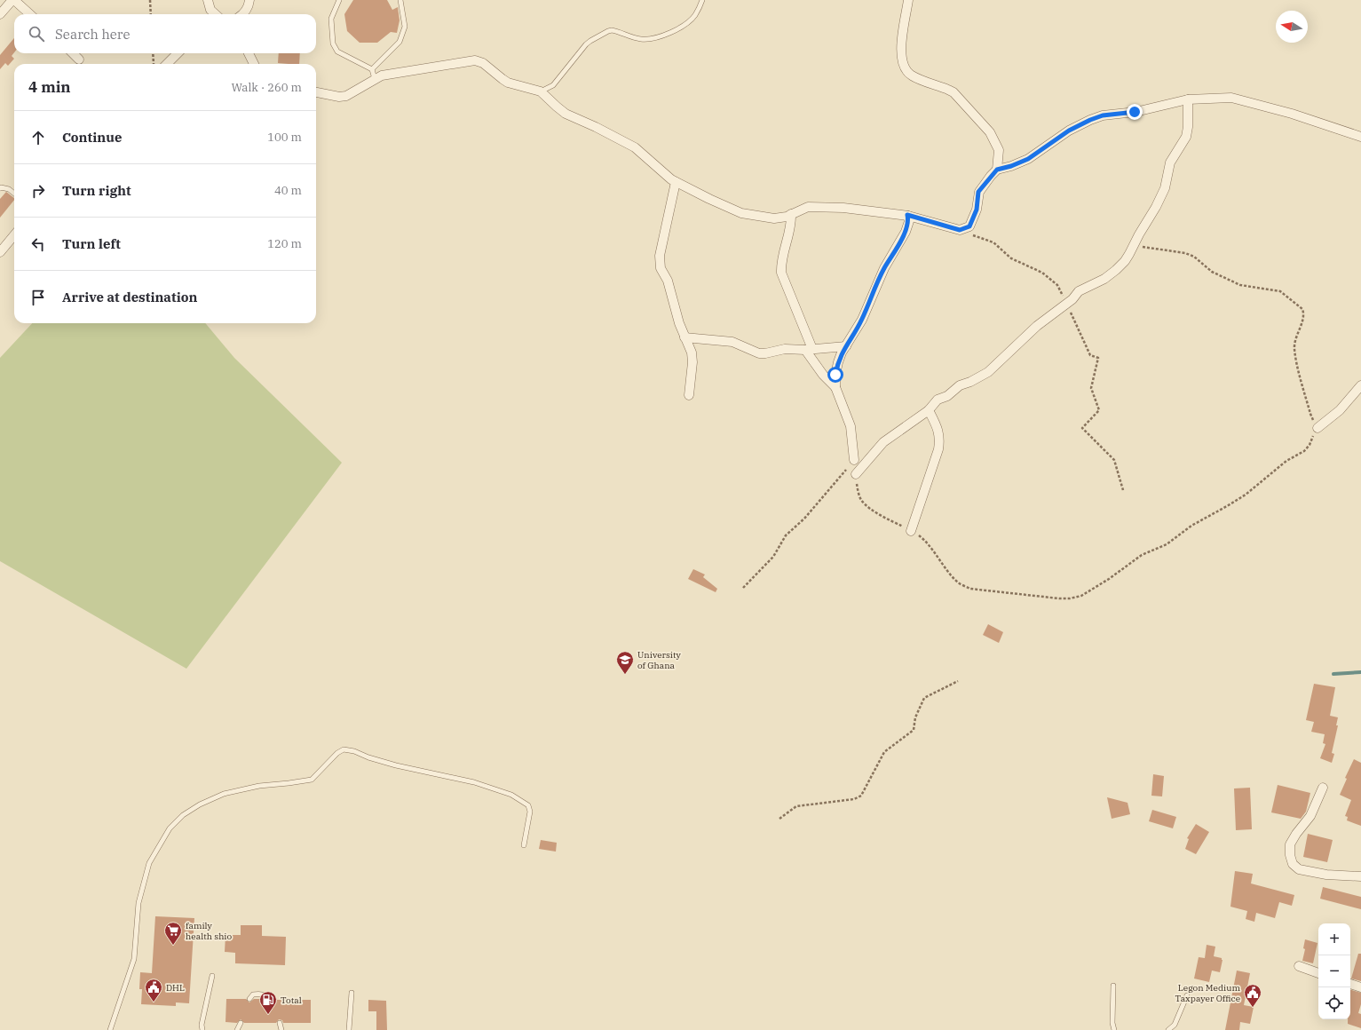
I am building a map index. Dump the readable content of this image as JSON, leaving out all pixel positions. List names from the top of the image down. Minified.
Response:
{"places":{"school or university":["University of Ghana"],"supermarket":["family health shio"],"public building":["DHL","Legon Medium Taxpayer Office"],"fuel station":["Total"]},"north":"left","page":{"search":"Search here","heading":["4 min","Walk · 260 m"],"list":[["Continue","100 m"],["Turn right","40 m"],["Turn left","120 m"],"Arrive at destination"],"map_buttons":["+","−"]}}
